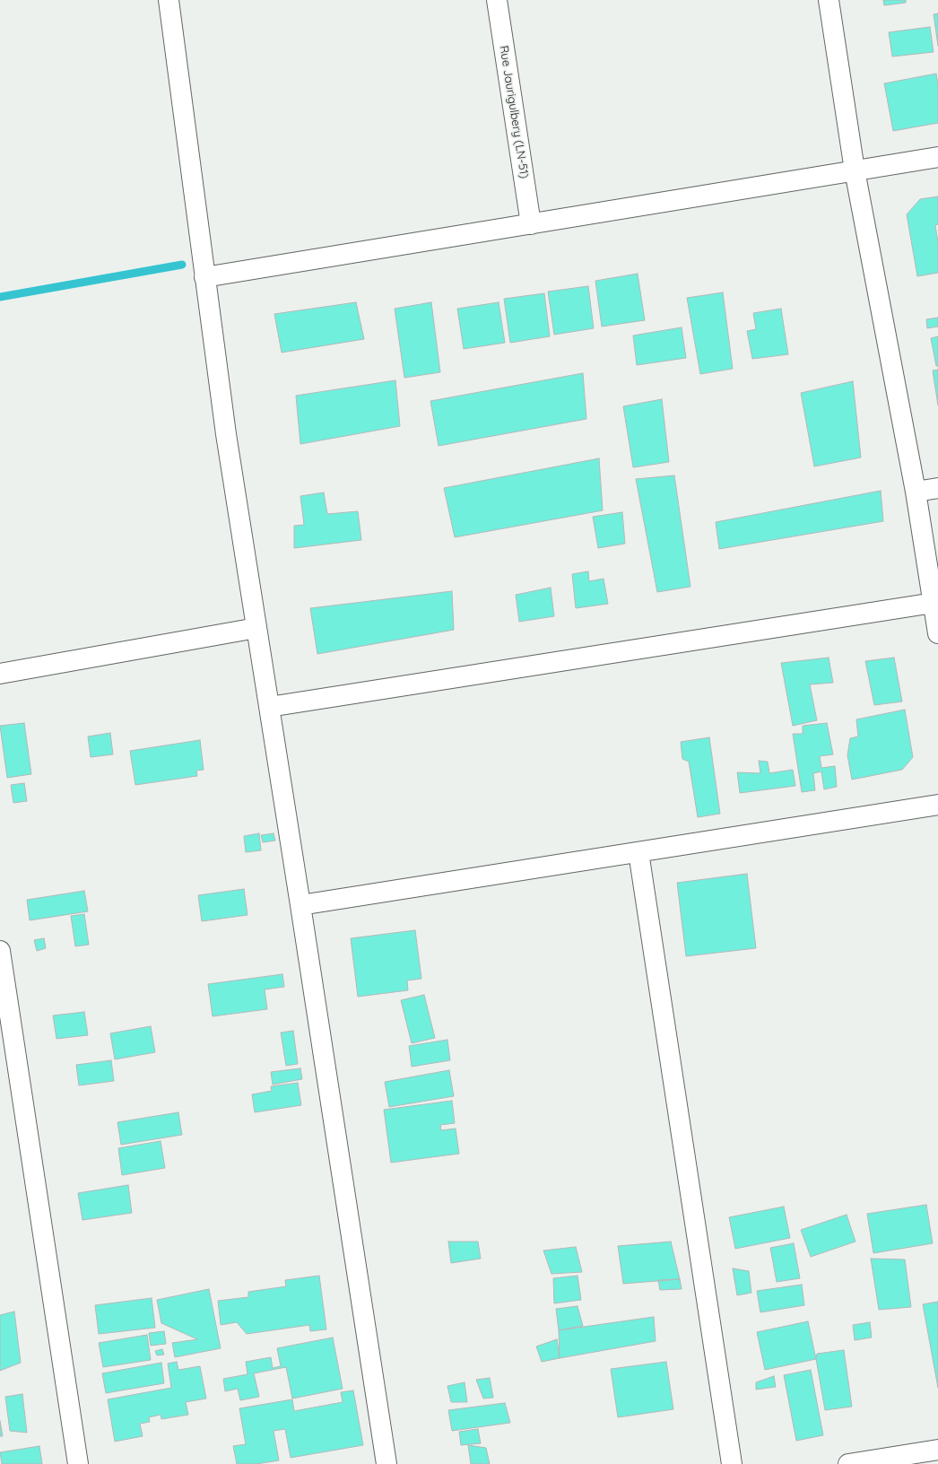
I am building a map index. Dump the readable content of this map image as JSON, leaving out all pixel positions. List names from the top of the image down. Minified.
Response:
{"streets":{"street":["Rue Jaurigulbery (LN-51)"]}}
